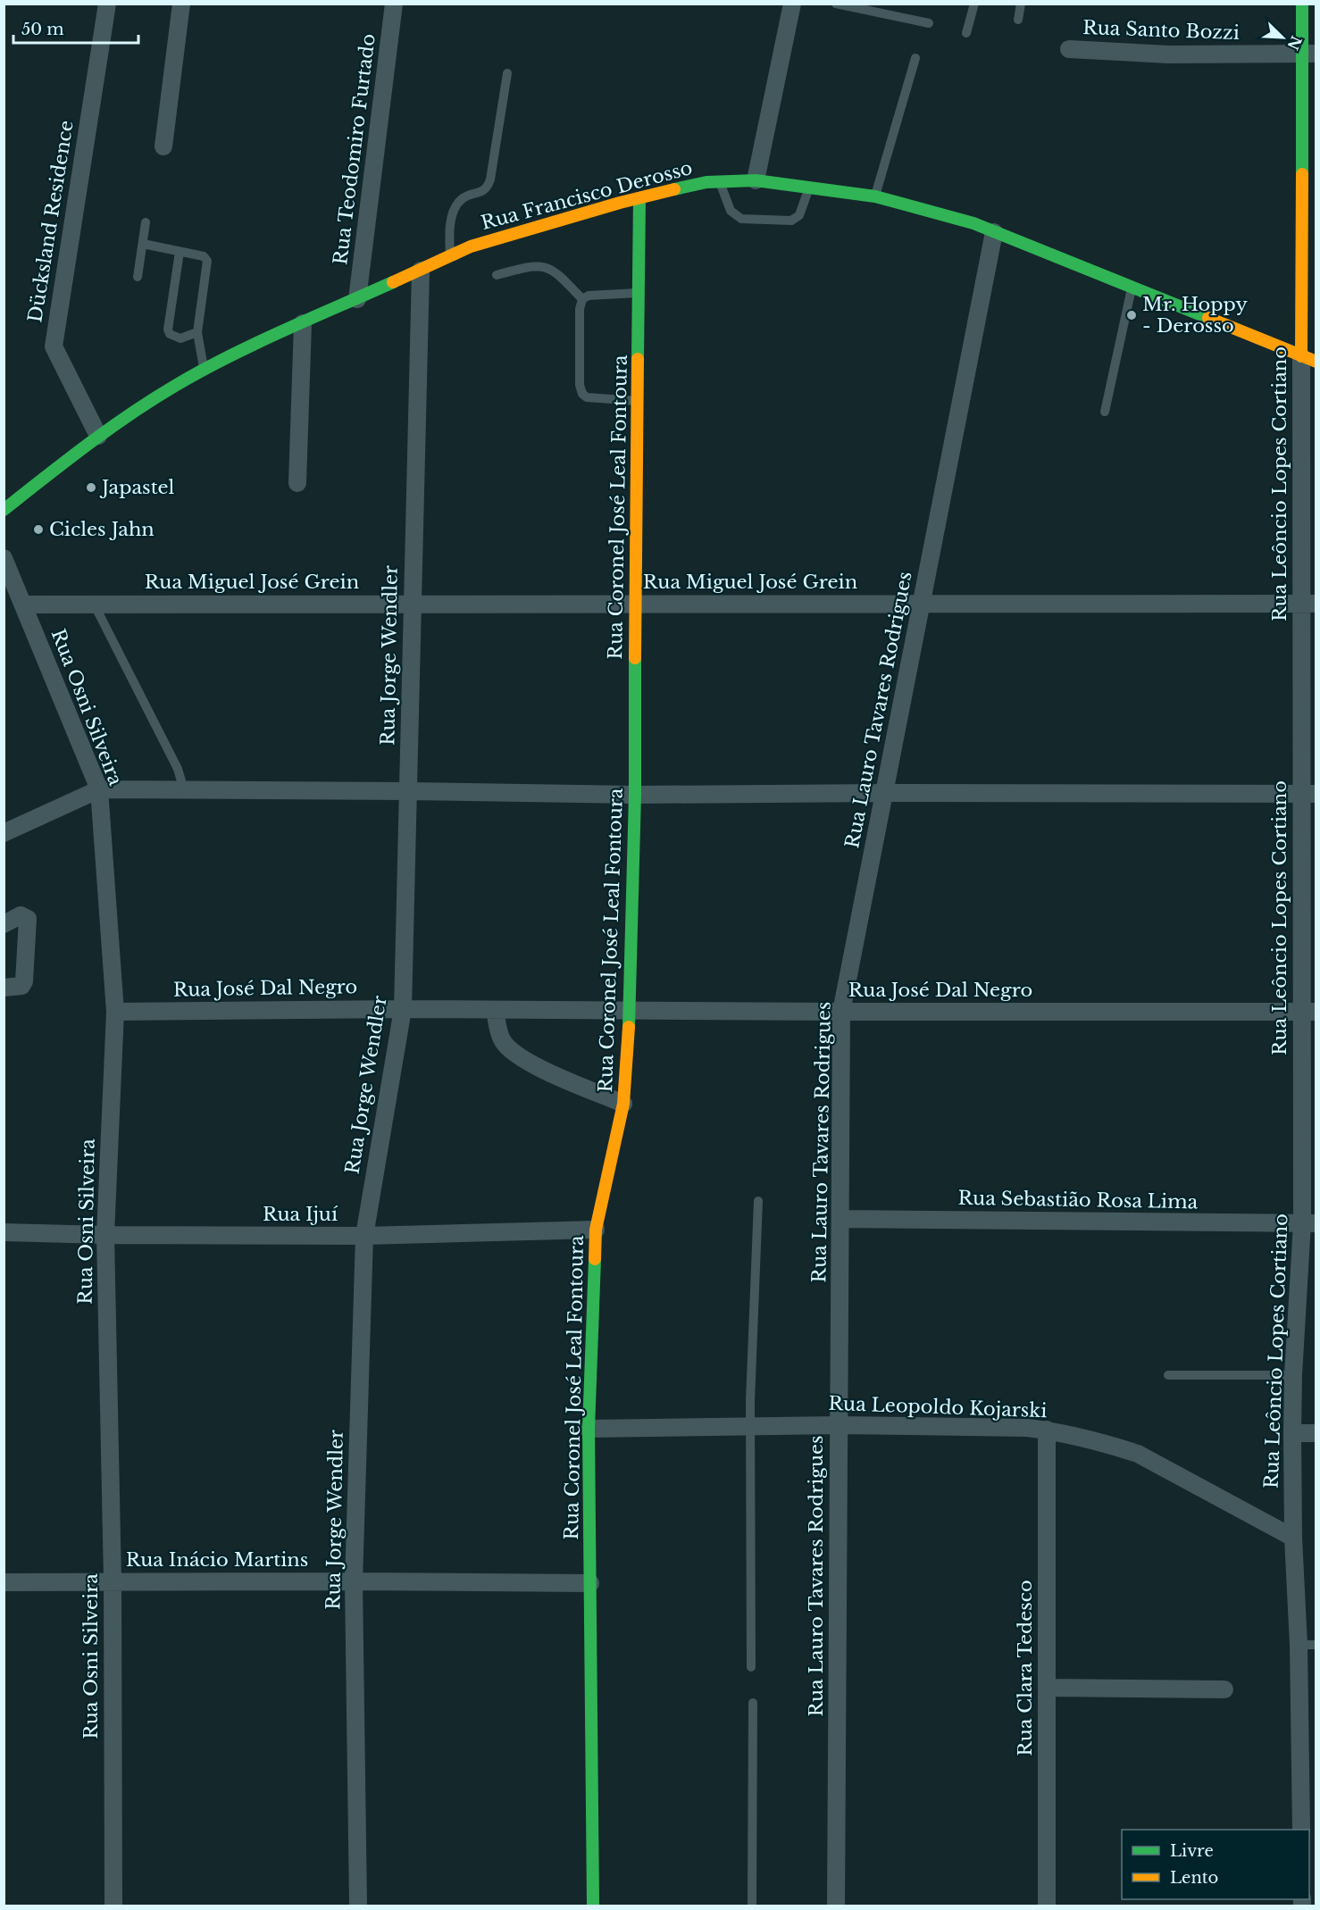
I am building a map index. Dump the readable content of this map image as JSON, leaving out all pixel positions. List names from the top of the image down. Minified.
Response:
{"streets":{"street":["Rua Santo Bozzi","Rua Teodomiro Furtado","Rua Francisco Derosso","Dücksland Residence","Rua Leôncio Lopes Cortiano","Rua Coronel José Leal Fontoura","Rua Miguel José Grein","Rua Jorge Wendler","Rua Osni Silveira","Rua Lauro Tavares Rodrigues","Rua José Dal Negro","Rua Sebastião Rosa Lima","Rua Ijuí","Rua Leopoldo Kojarski","Rua Inácio Martins","Rua Clara Tedesco"]},"crossings":[["Rua Santo Bozzi","Rua Leôncio Lopes Cortiano"],["Rua Teodomiro Furtado","Rua Francisco Derosso"],["Rua Francisco Derosso","Dücksland Residence"],["Rua Francisco Derosso","Rua Leôncio Lopes Cortiano"],["Rua Francisco Derosso","Rua Coronel José Leal Fontoura"],["Rua Francisco Derosso","Rua Jorge Wendler"],["Rua Francisco Derosso","Rua Lauro Tavares Rodrigues"],["Rua Leôncio Lopes Cortiano","Rua Miguel José Grein"],["Rua Leôncio Lopes Cortiano","Rua José Dal Negro"],["Rua Leôncio Lopes Cortiano","Rua Sebastião Rosa Lima"],["Rua Leôncio Lopes Cortiano","Rua Leopoldo Kojarski"],["Rua Coronel José Leal Fontoura","Rua Miguel José Grein"],["Rua Coronel José Leal Fontoura","Rua José Dal Negro"],["Rua Coronel José Leal Fontoura","Rua Ijuí"],["Rua Coronel José Leal Fontoura","Rua Leopoldo Kojarski"],["Rua Coronel José Leal Fontoura","Rua Inácio Martins"],["Rua Miguel José Grein","Rua Jorge Wendler"],["Rua Miguel José Grein","Rua Osni Silveira"],["Rua Miguel José Grein","Rua Lauro Tavares Rodrigues"],["Rua Jorge Wendler","Rua José Dal Negro"],["Rua Jorge Wendler","Rua Ijuí"],["Rua Jorge Wendler","Rua Inácio Martins"],["Rua Osni Silveira","Rua José Dal Negro"],["Rua Osni Silveira","Rua Ijuí"],["Rua Osni Silveira","Rua Inácio Martins"],["Rua Lauro Tavares Rodrigues","Rua José Dal Negro"],["Rua Lauro Tavares Rodrigues","Rua Sebastião Rosa Lima"],["Rua Lauro Tavares Rodrigues","Rua Leopoldo Kojarski"],["Rua Leopoldo Kojarski","Rua Clara Tedesco"]],"places":["Mr. Hoppy - Derosso","Japastel","Cicles Jahn"],"legend":["Livre","Lento"],"scale_bar":"50 m","north":"bottom right"}
